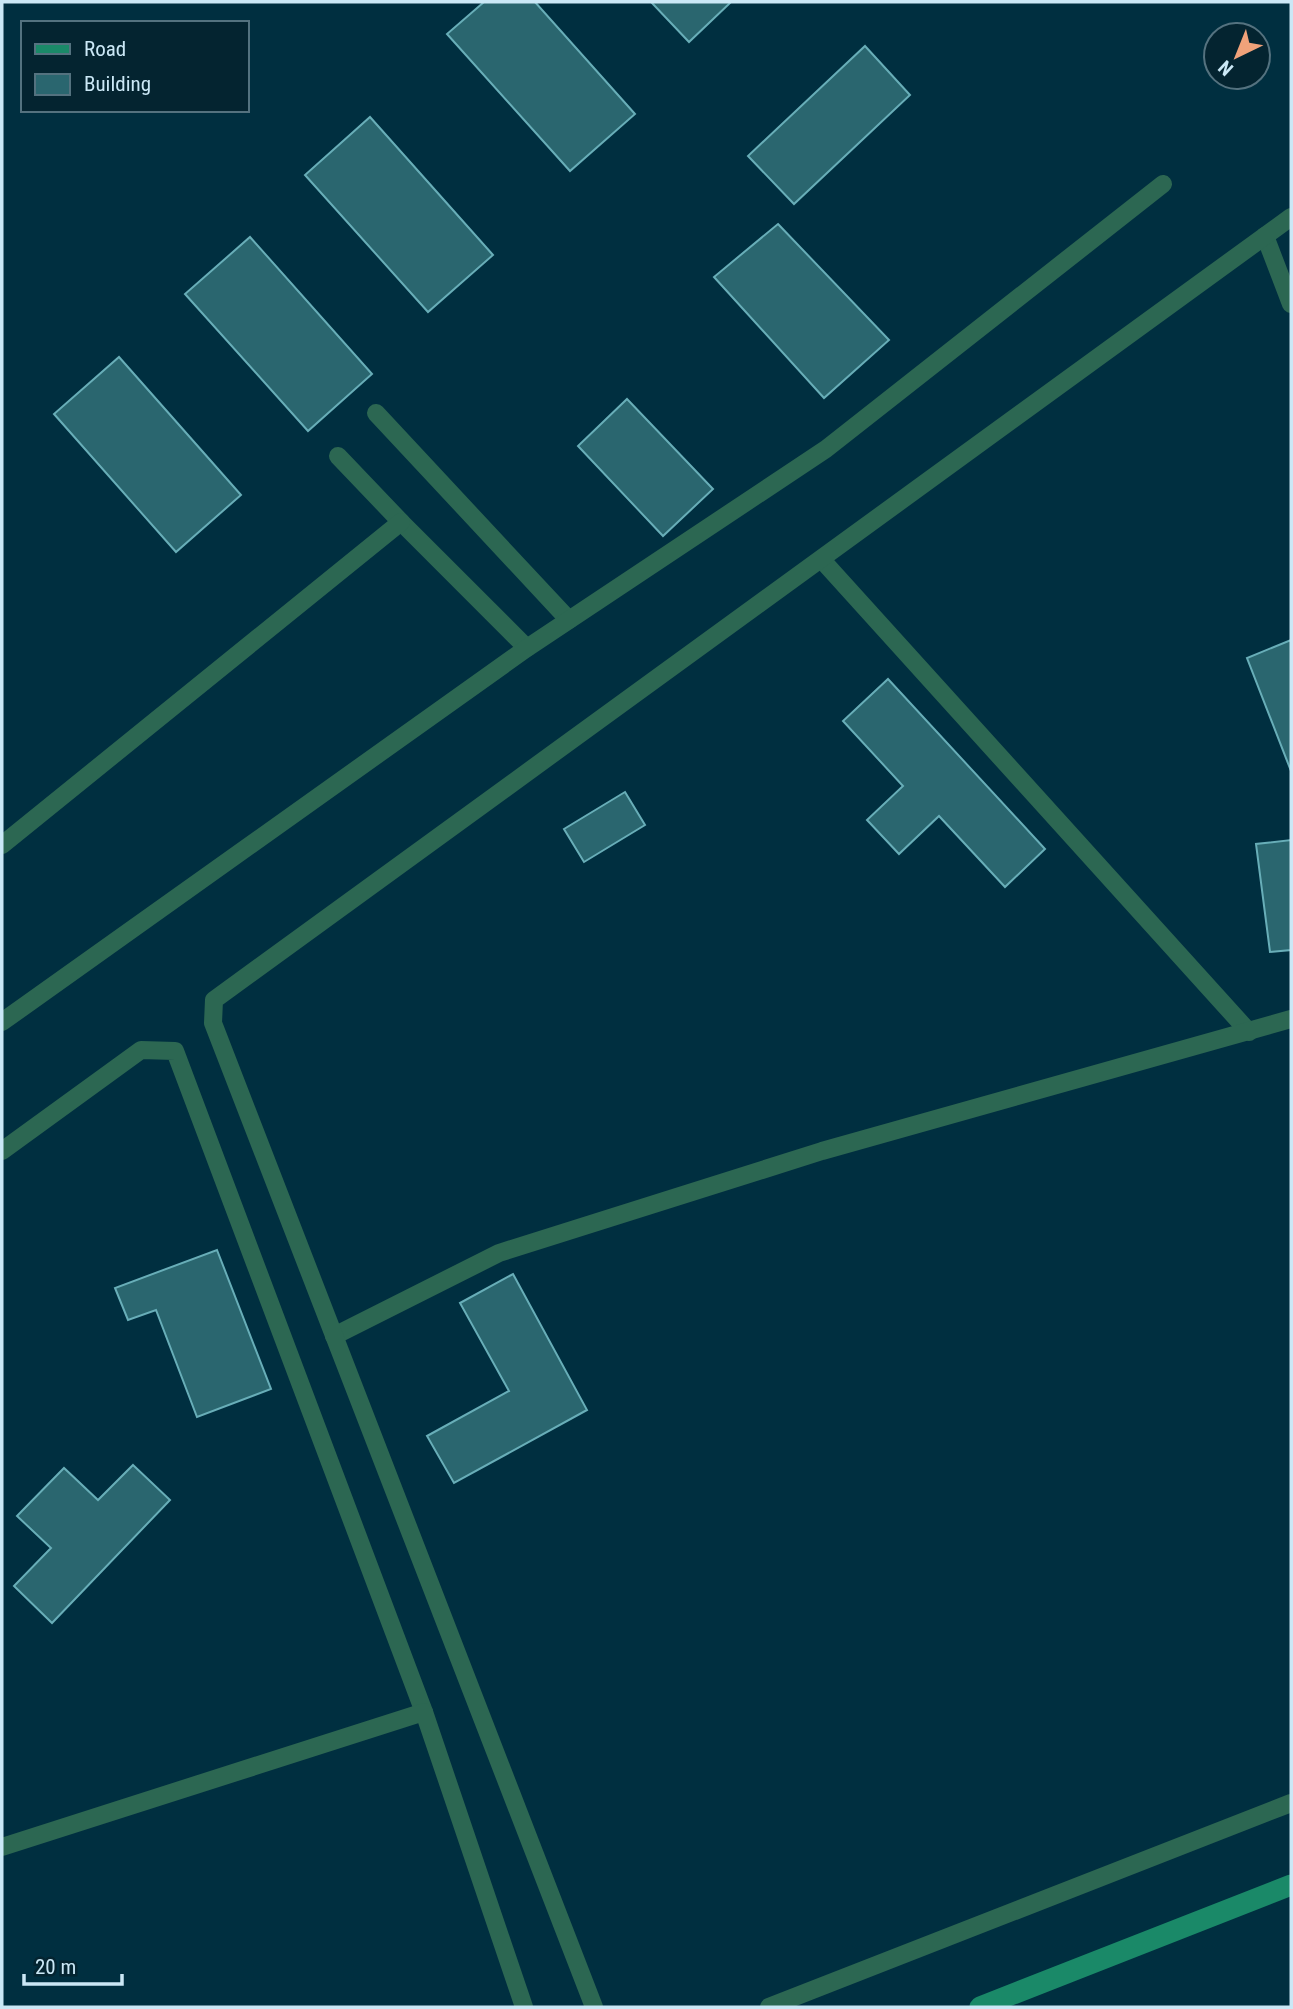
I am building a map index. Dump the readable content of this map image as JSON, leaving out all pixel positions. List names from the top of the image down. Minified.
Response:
{"legend":["Road","Building"],"scale_bar":"20 m","north":"bottom left"}
